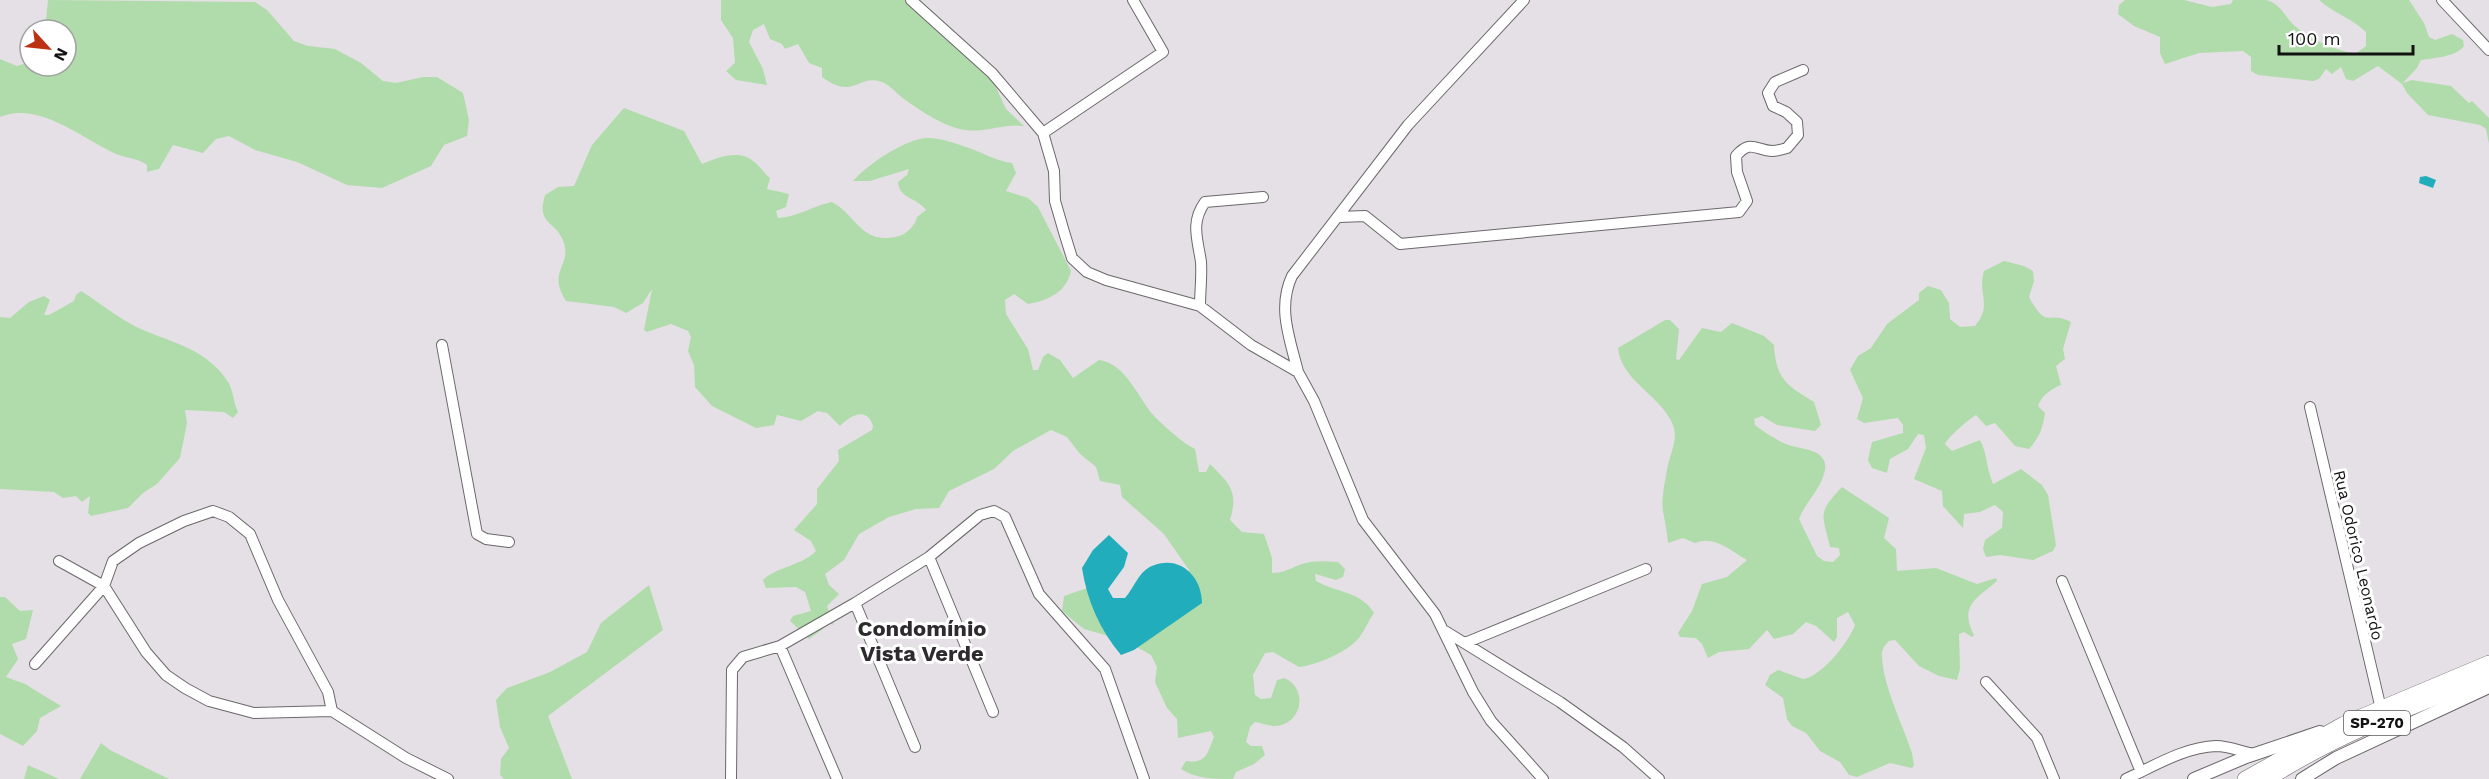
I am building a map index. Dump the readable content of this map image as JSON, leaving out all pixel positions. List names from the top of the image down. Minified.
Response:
{"streets":{"highway":["SP-270"],"street":["Rua Odorico Leonardo"]},"crossings":[["Rua Odorico Leonardo","SP-270"]],"districts":["Condomínio Vista Verde"],"scale_bar":"100 m","north":"bottom right"}
